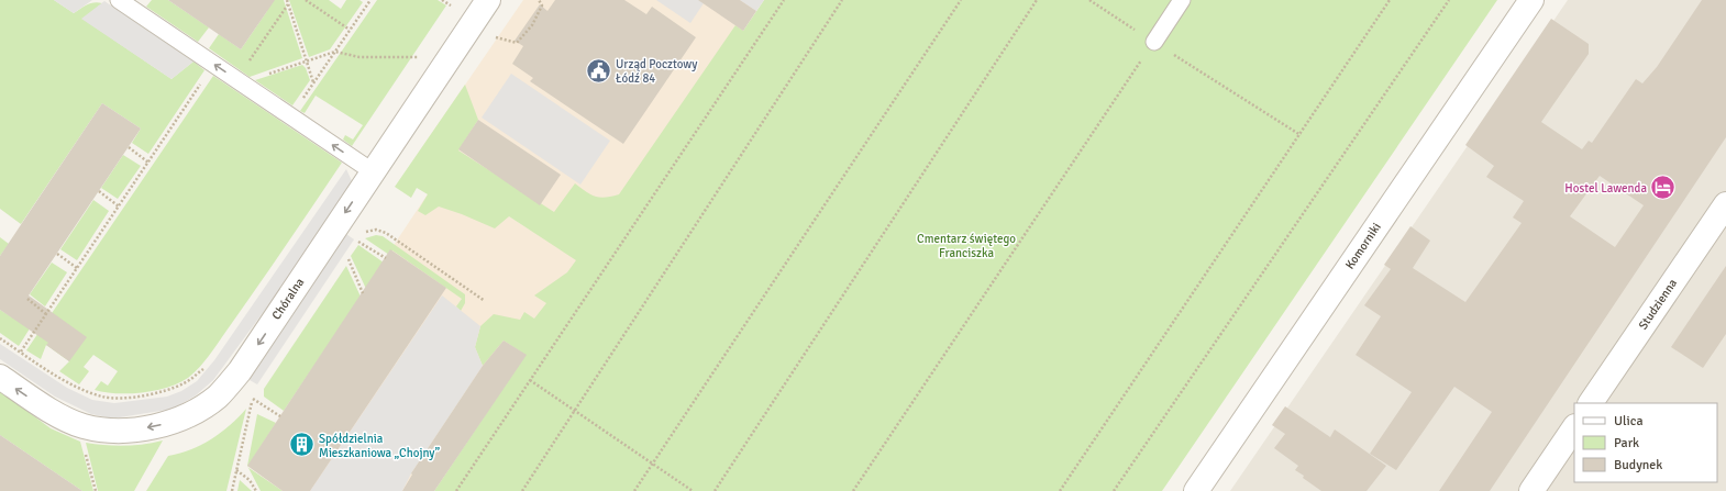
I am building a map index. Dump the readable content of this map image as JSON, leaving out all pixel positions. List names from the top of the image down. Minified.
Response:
{"streets":{"street":["Komorniki","Chóralna","Studzienna"]},"one_way":["Chóralna"],"parks":["Cmentarz świętego Franciszka"],"places":{"public building":["Urząd Pocztowy Łódź 84"],"hotel":["Hostel Lawenda"],"building":["Spółdzielnia Mieszkaniowa „Chojny”"]},"legend":["Ulica","Park","Budynek"]}
